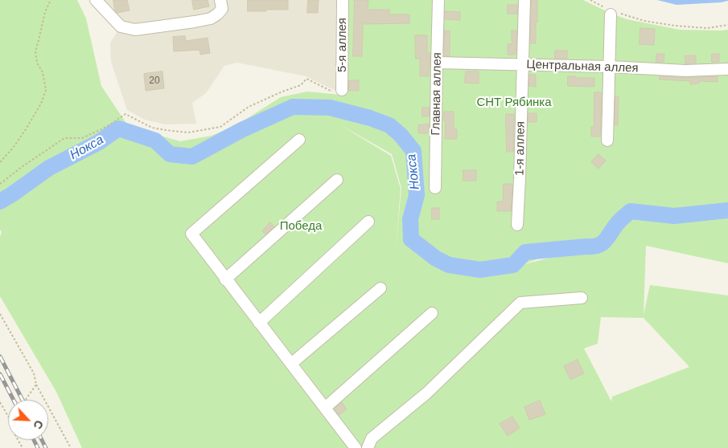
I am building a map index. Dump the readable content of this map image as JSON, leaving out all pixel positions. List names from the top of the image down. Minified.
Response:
{"streets":{"street":["5-я аллея","Центральная аллея","Главная аллея","1-я аллея"]},"crossings":[["Центральная аллея","Главная аллея"],["Центральная аллея","1-я аллея"]],"water":["Нокса"],"parks":["СНТ Рябинка","Победа"],"house_numbers":["20"],"north":"bottom right"}
